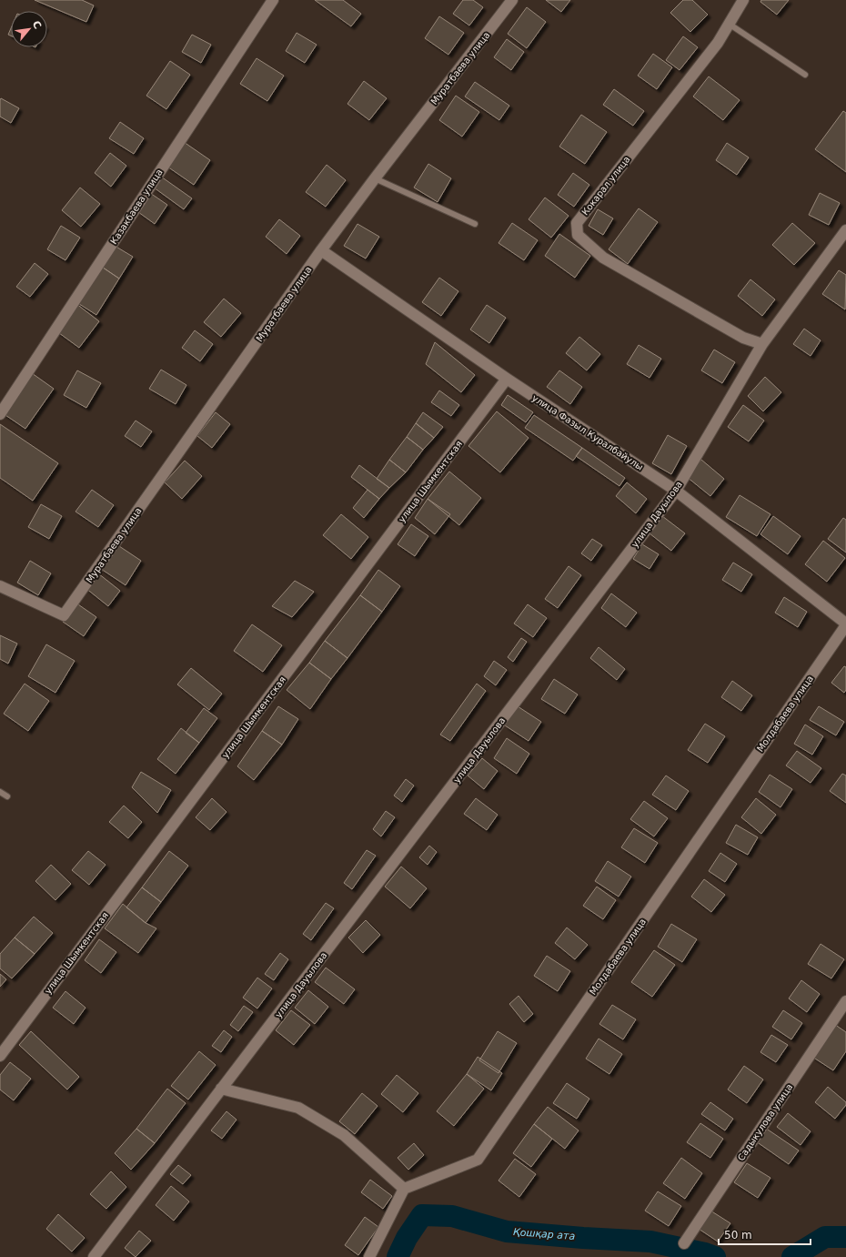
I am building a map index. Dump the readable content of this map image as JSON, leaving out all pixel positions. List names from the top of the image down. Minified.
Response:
{"streets":{"street":["Муратбаева улица","Кокарал улица","Казакбаева улица","улица Фазыл Куралбайулы","улица Шымкентская","улица Дауылова","Молдабаева улица","Садыкулова улица"]},"crossings":[["Муратбаева улица","улица Фазыл Куралбайулы"],["Кокарал улица","улица Дауылова"],["улица Фазыл Куралбайулы","улица Шымкентская"],["улица Фазыл Куралбайулы","улица Дауылова"],["улица Фазыл Куралбайулы","Молдабаева улица"]],"water":["Қошқар ата"],"scale_bar":"50 m","north":"top right"}
